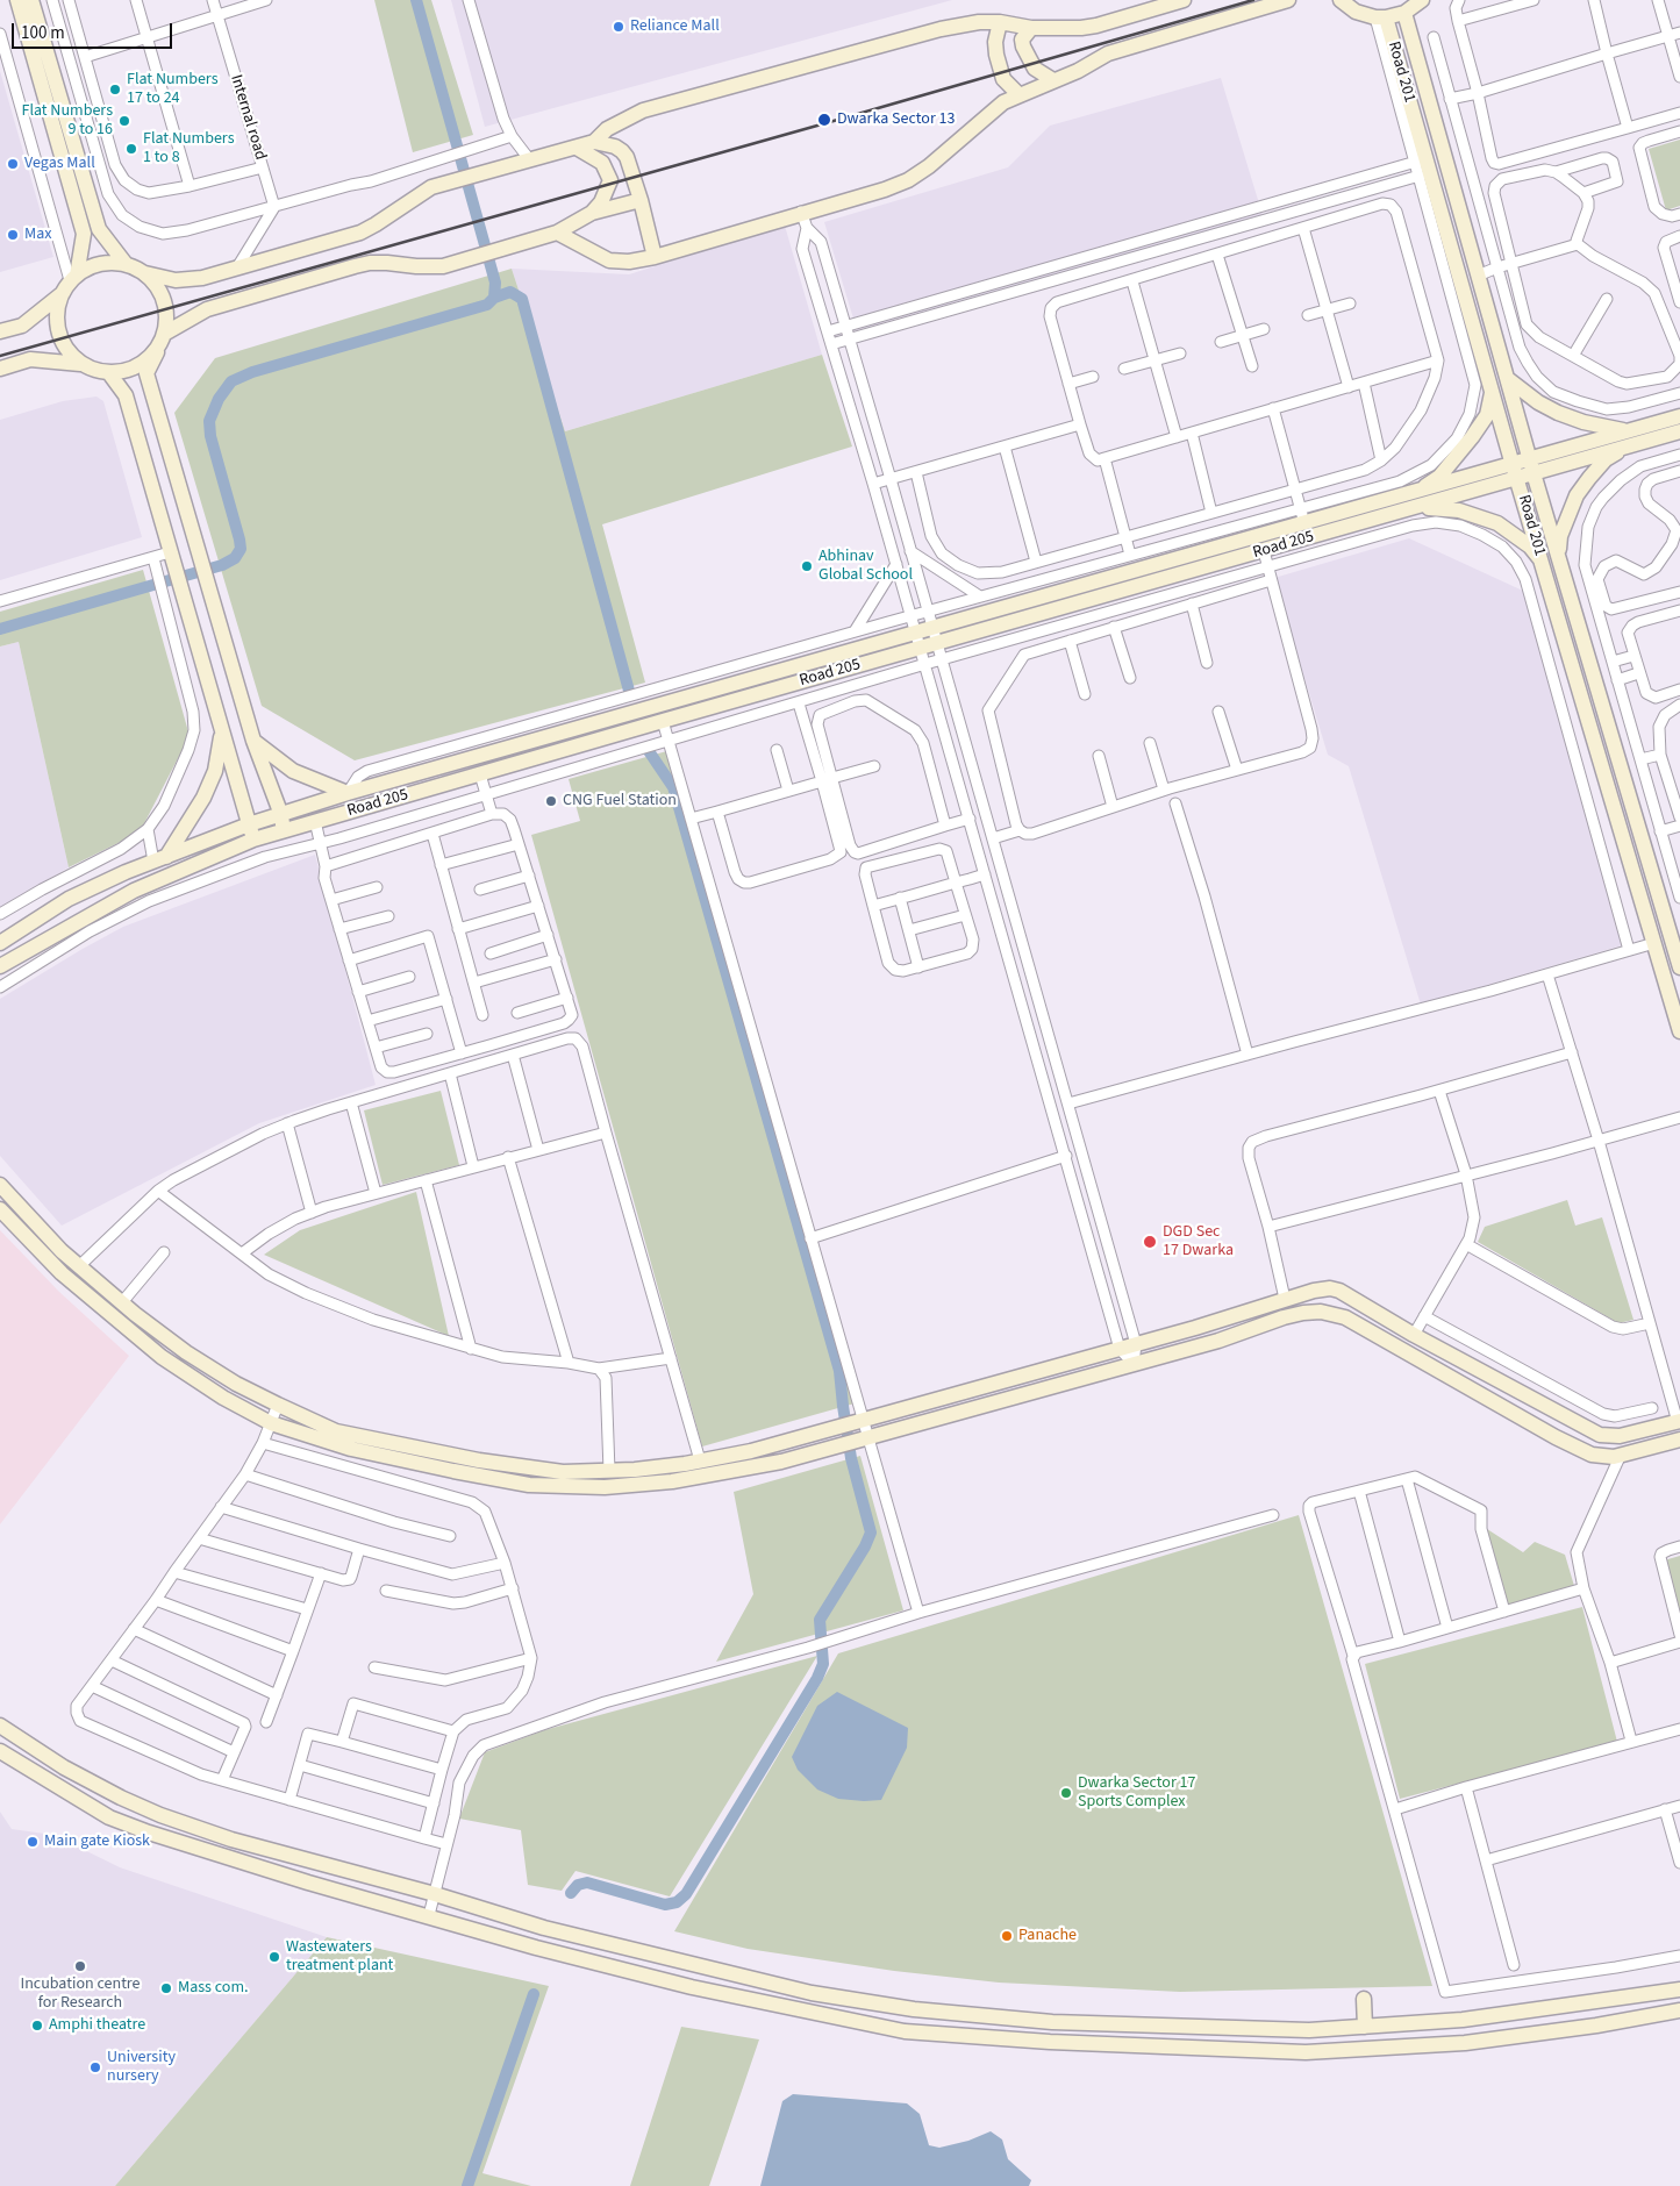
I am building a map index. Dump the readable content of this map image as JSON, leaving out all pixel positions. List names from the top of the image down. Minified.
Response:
{"streets":{"main road":["Road 201","Road 205"],"street":["Internal road"]},"crossings":[["Road 201","Road 205"]],"places":["Reliance Mall","Flat Numbers 17 to 24","Dwarka Sector 13","Flat Numbers 9 to 16","Flat Numbers 1 to 8","Vegas Mall","Max","Abhinav Global School","CNG Fuel Station","DGD Sec 17 Dwarka","Dwarka Sector 17 Sports Complex","Main gate Kiosk","Panache","Wastewaters treatment plant","Incubation centre for Research","Mass com.","Amphi theatre","University nursery"],"scale_bar":"100 m"}
